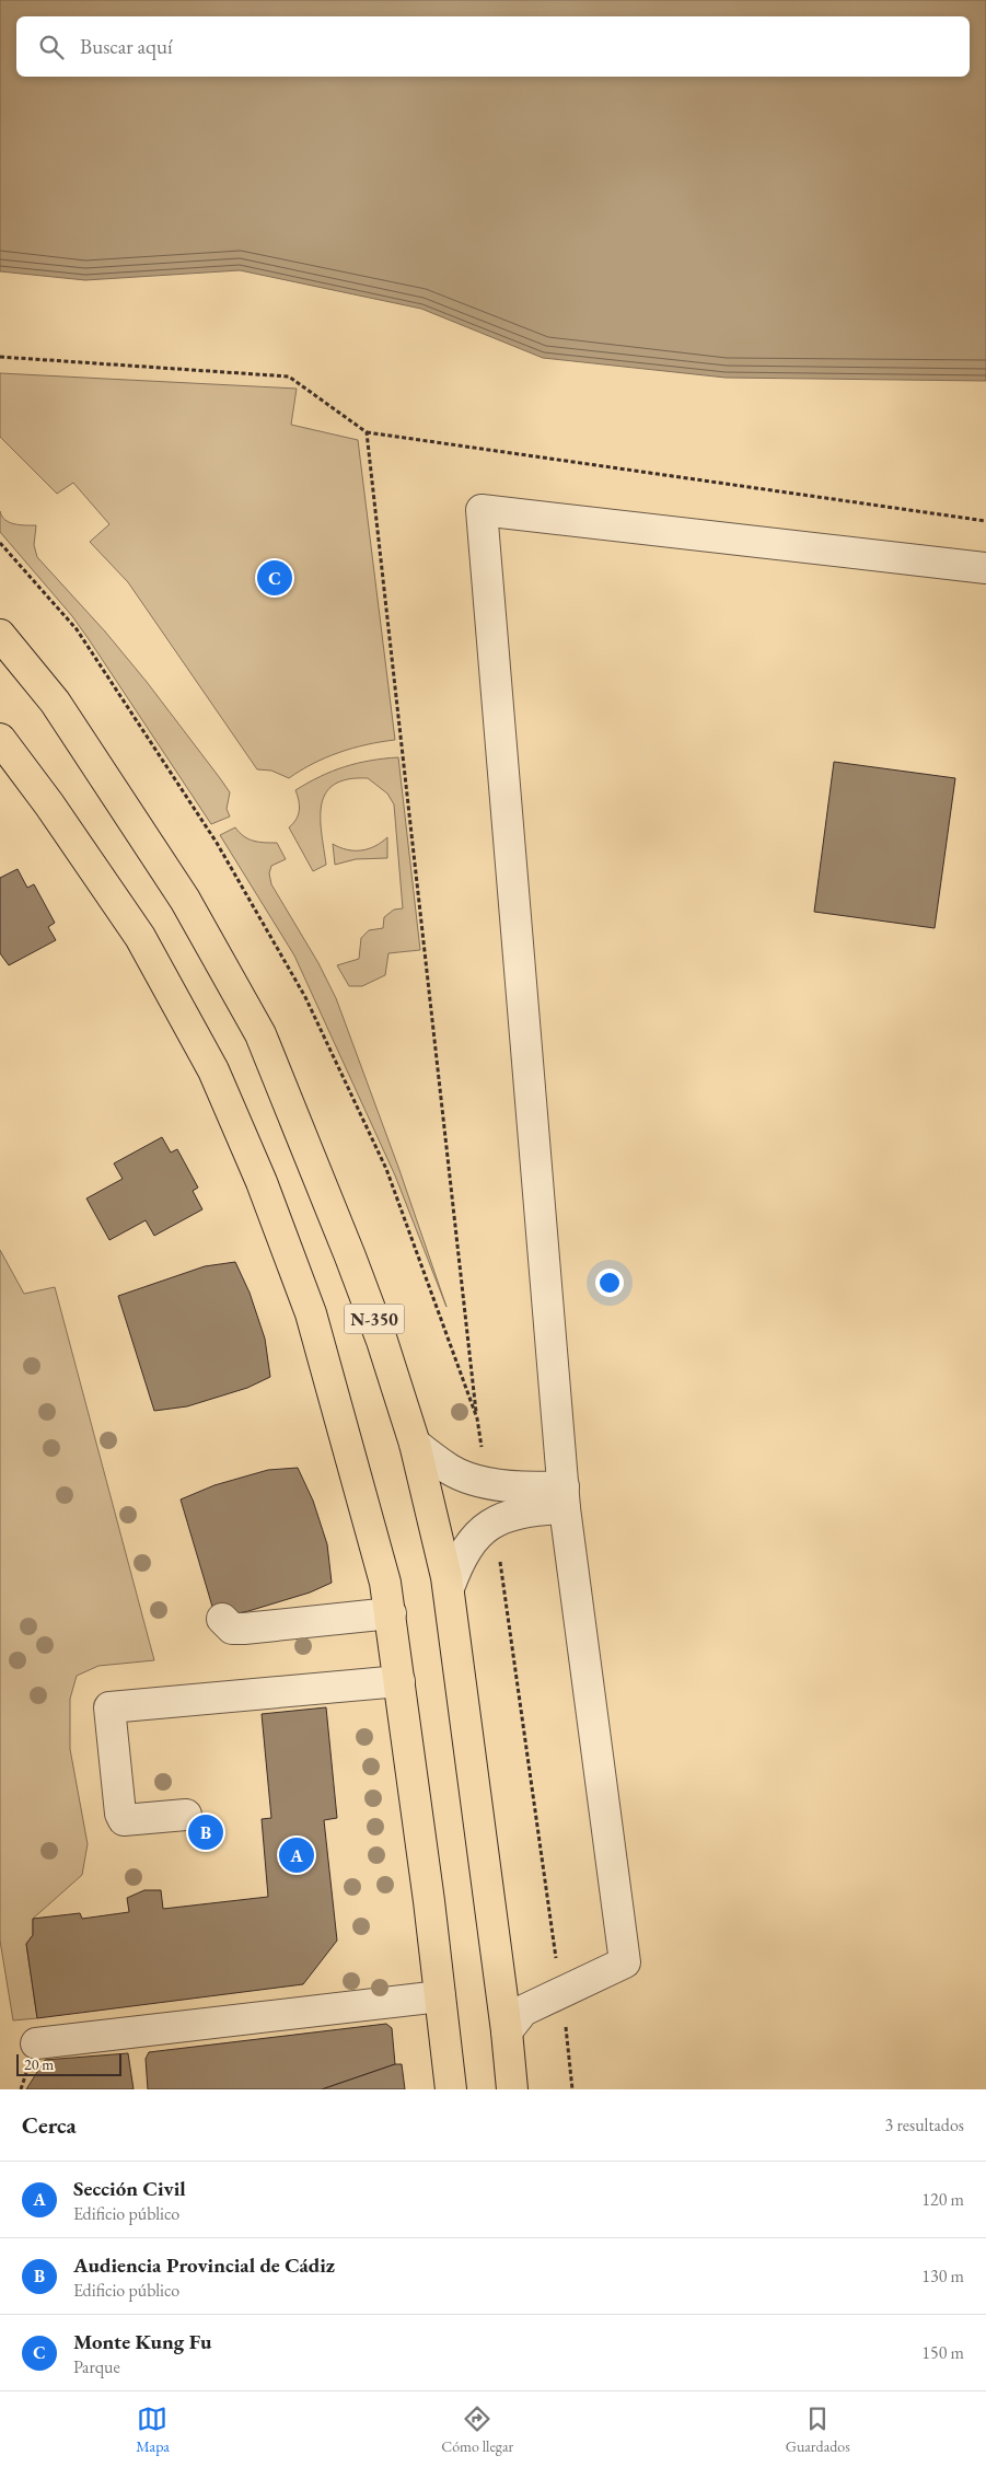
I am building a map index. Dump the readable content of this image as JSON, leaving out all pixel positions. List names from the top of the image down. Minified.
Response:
{"streets":{"highway":["N-350"]},"scale_bar":"20 m","page":{"search":"Buscar aquí","pins":["C","B","A"],"scale":"20 m","heading":["Cerca","3 resultados"],"list":[{"mark":"A","name":"Sección Civil","note":"Edificio público","value":"120 m"},{"mark":"B","name":"Audiencia Provincial de Cádiz","note":"Edificio público","value":"130 m"},{"mark":"C","name":"Monte Kung Fu","note":"Parque","value":"150 m"}],"nav":["Mapa","Cómo llegar","Guardados"]}}
